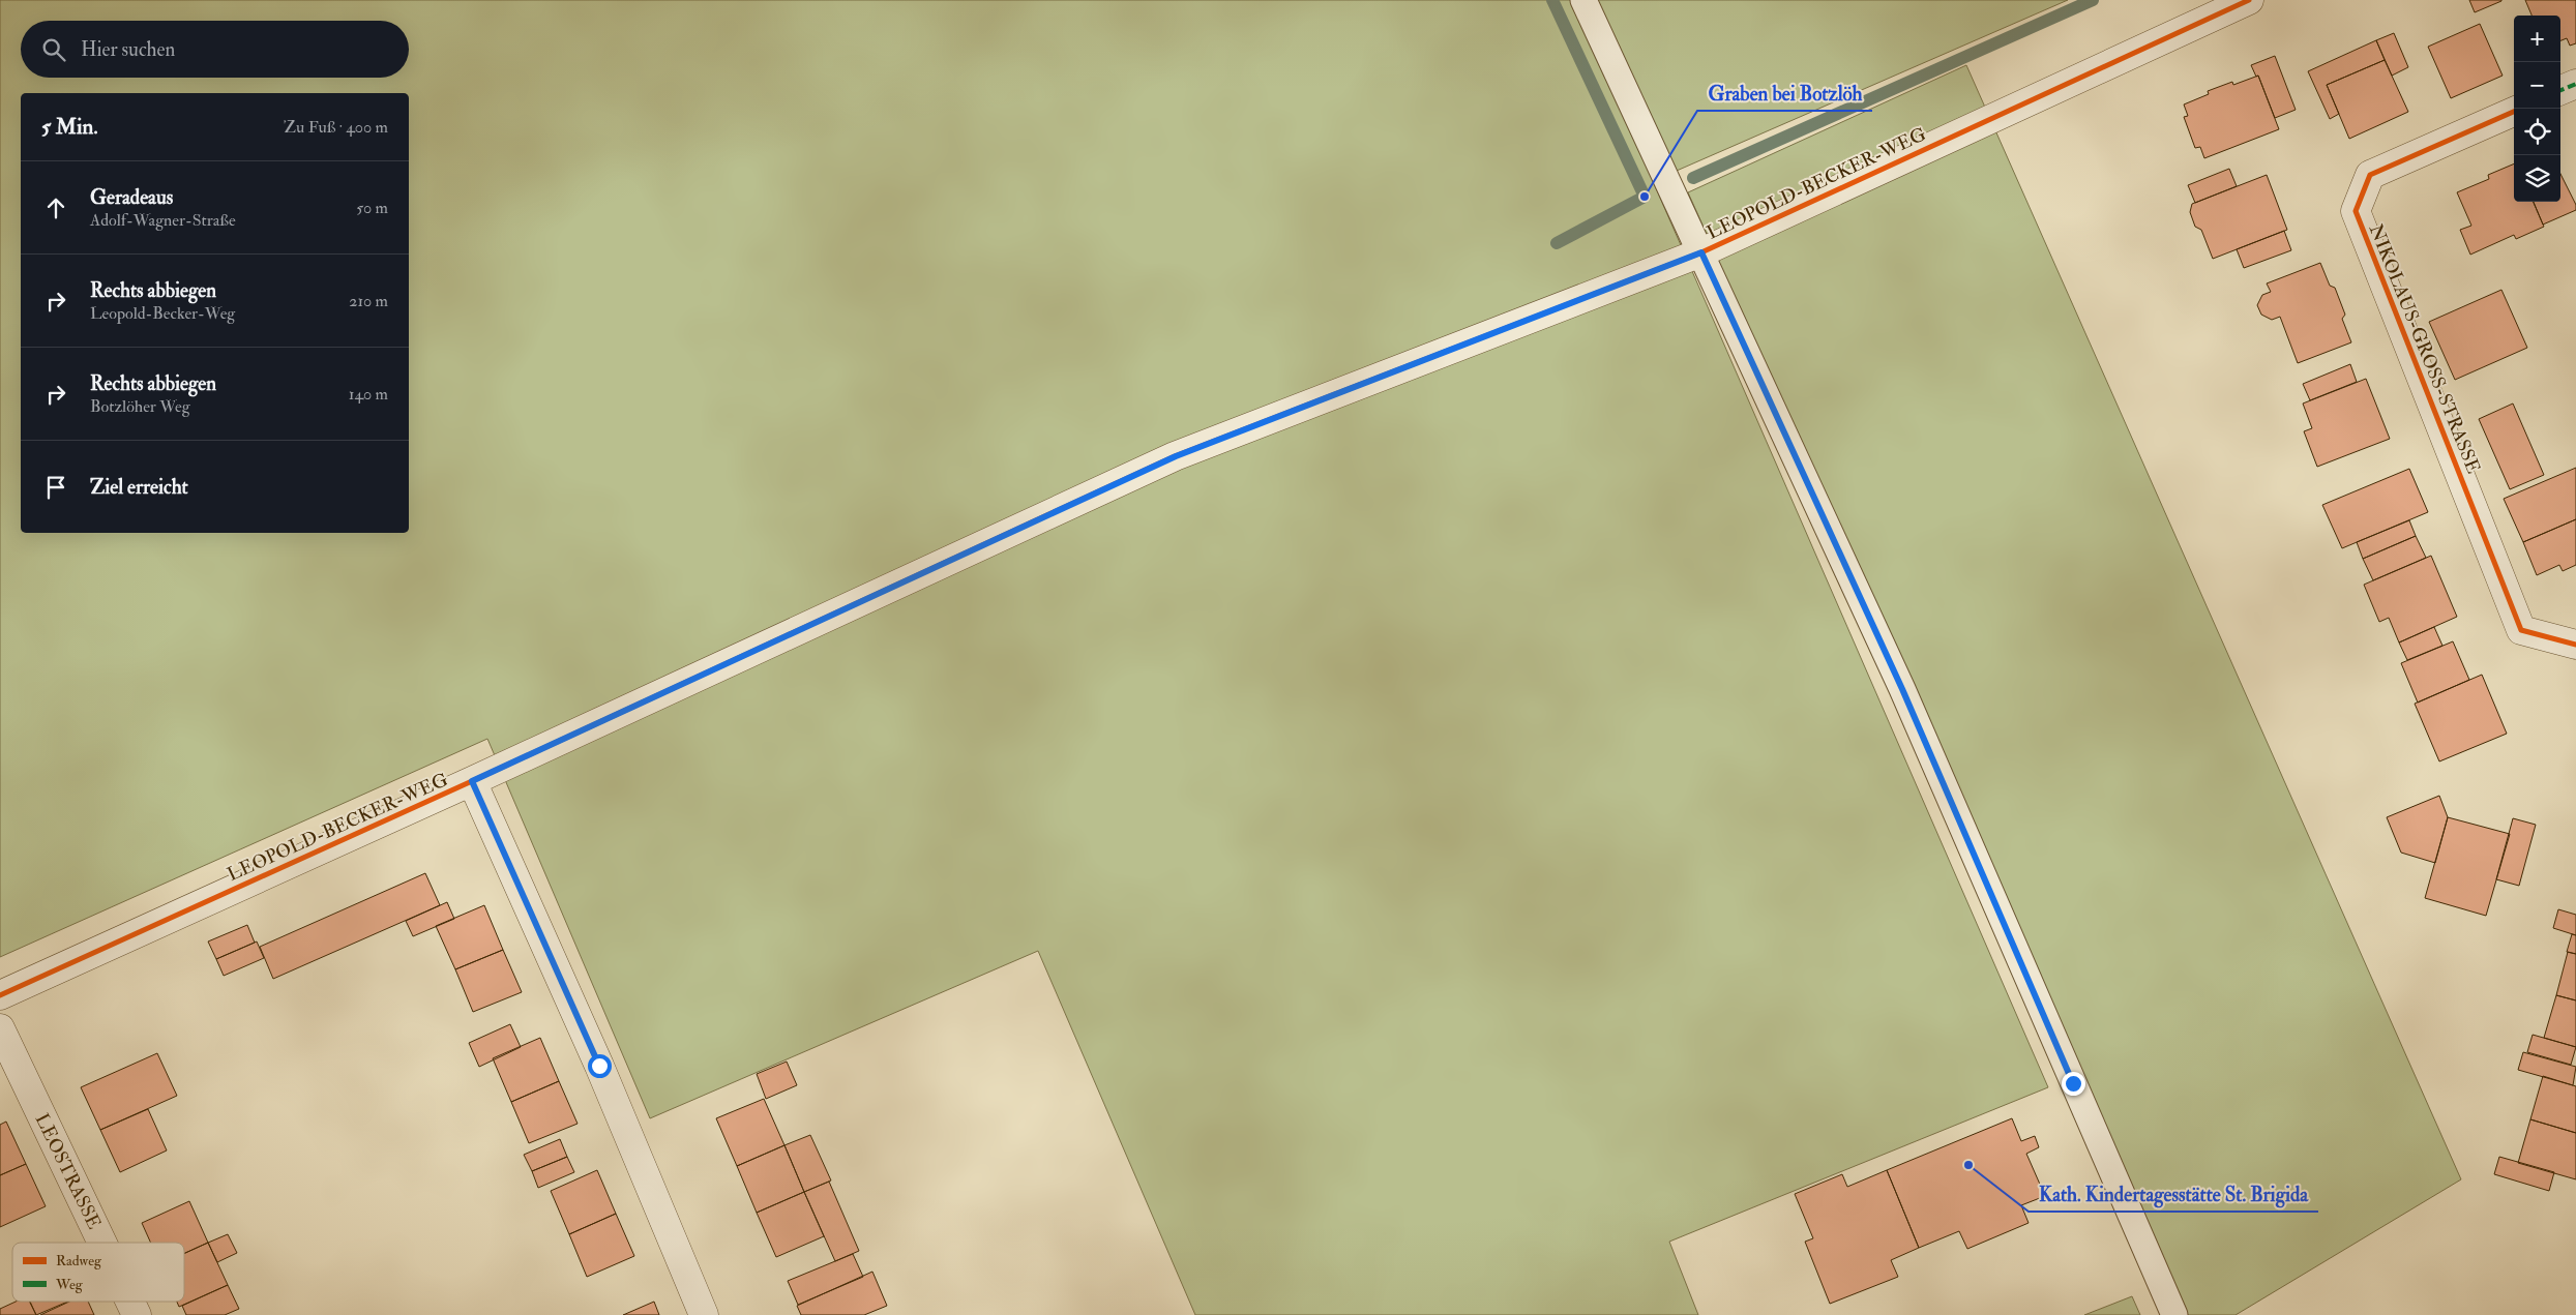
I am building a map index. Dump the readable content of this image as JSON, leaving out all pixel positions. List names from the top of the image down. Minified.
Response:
{"streets":{"street":["LEOPOLD-BECKER-WEG","NIKOLAUS-GROSS-STRASSE","LEOSTRASSE"]},"places":["Graben bei Botzlöh","Kath. Kindertagesstätte St. Brigida"],"legend":["Radweg","Weg"],"page":{"map_buttons":["+","−"],"search":"Hier suchen","heading":["5 Min.","Zu Fuß · 400 m"],"list":[["Geradeaus","Adolf-Wagner-Straße","50 m"],["Rechts abbiegen","Leopold-Becker-Weg","210 m"],["Rechts abbiegen","Botzlöher Weg","140 m"],"Ziel erreicht"]}}
